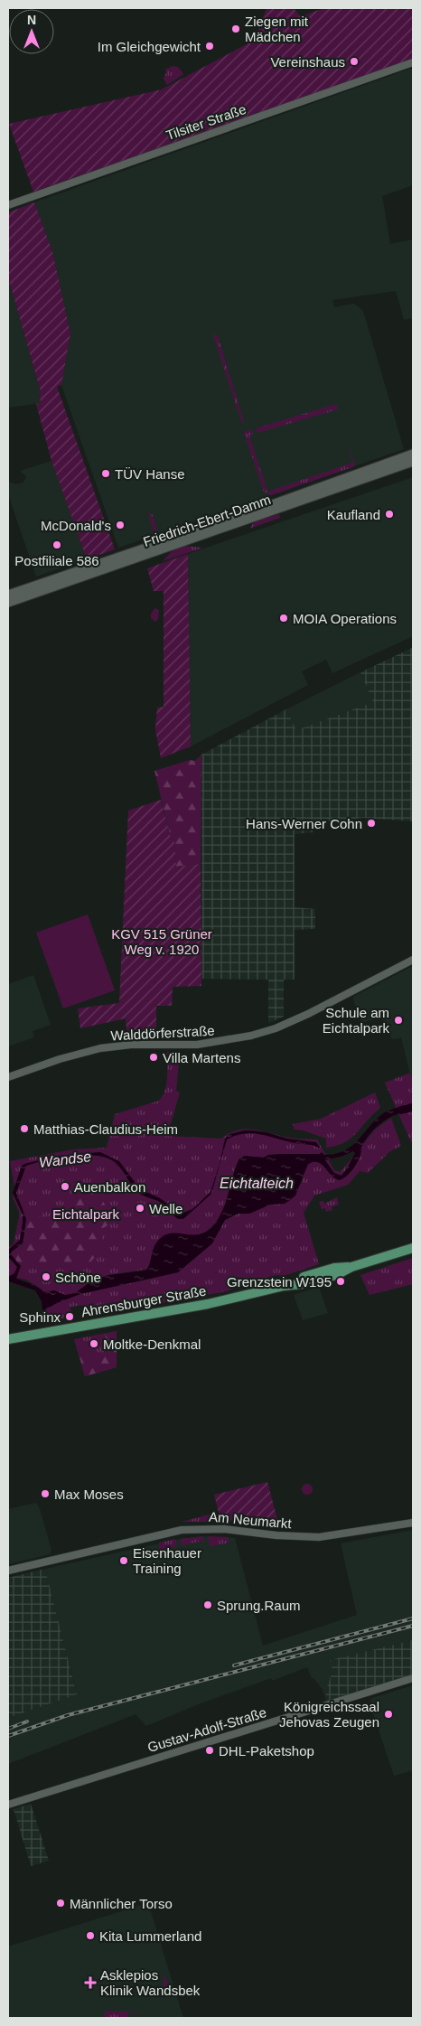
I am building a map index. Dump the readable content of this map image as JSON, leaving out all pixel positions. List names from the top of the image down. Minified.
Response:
{"streets":{"main road":["Friedrich-Ebert-Damm","Ahrensburger Straße"],"street":["Tilsiter Straße","Walddörferstraße","Am Neumarkt","Gustav-Adolf-Straße"]},"water":["Wandse","Eichtalteich"],"parks":["KGV 515 Grüner Weg v. 1920","Eichtalpark"],"places":{"other":["Ziegen mit Mädchen","Im Gleichgewicht","Vereinshaus","TÜV Hanse","Kaufland","McDonald's","Postfiliale 586","MOIA Operations","Hans-Werner Cohn","Schule am Eichtalpark","Villa Martens","Matthias-Claudius-Heim","Auenbalkon","Welle","Schöne","Grenzstein W195","Sphinx","Moltke-Denkmal","Max Moses","Eisenhauer Training","Sprung.Raum","Königreichssaal Jehovas Zeugen","DHL-Paketshop","Männlicher Torso","Kita Lummerland"],"health":["Asklepios Klinik Wandsbek"]},"north":"top"}
